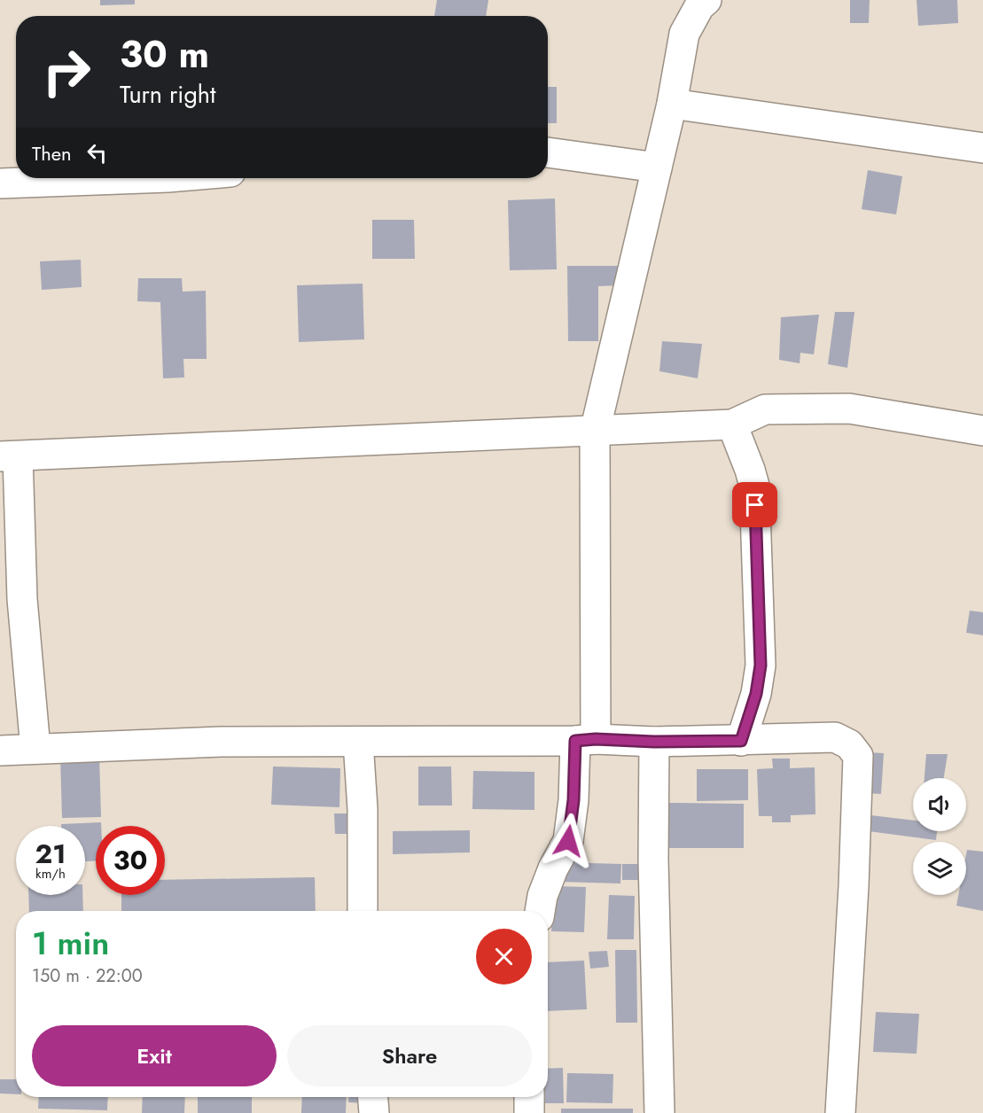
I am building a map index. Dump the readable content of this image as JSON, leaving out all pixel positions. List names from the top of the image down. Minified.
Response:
{"page":{"turn":["30 m","Turn right"],"then":"Then","speed":"21 km/h","limit":"30","heading":["1 min","150 m · 22:00"],"buttons":["Exit","Share"]}}
